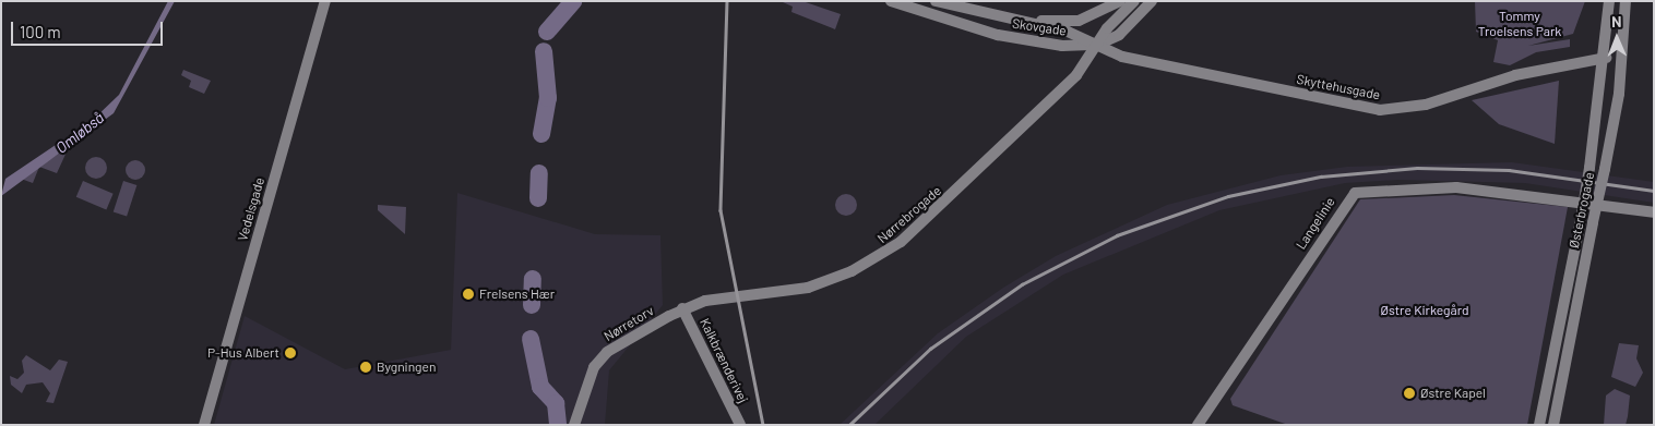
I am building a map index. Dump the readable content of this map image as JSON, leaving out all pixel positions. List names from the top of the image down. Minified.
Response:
{"streets":{"main road":["Skovgade","Skyttehusgade","Vedelsgade","Østerbrogade","Nørrebrogade","Langelinie","Nørretorv","Kalkbrænderivej"]},"crossings":[["Skovgade","Skyttehusgade"],["Skovgade","Nørrebrogade"],["Skyttehusgade","Østerbrogade"],["Skyttehusgade","Nørrebrogade"],["Nørrebrogade","Nørretorv"],["Nørrebrogade","Kalkbrænderivej"],["Nørretorv","Kalkbrænderivej"]],"water":["Omløbså"],"parks":["Tommy Troelsens Park","Østre Kirkegård"],"places":["Frelsens Hær","P-Hus Albert","Bygningen","Østre Kapel"],"scale_bar":"100 m","north":"top"}
